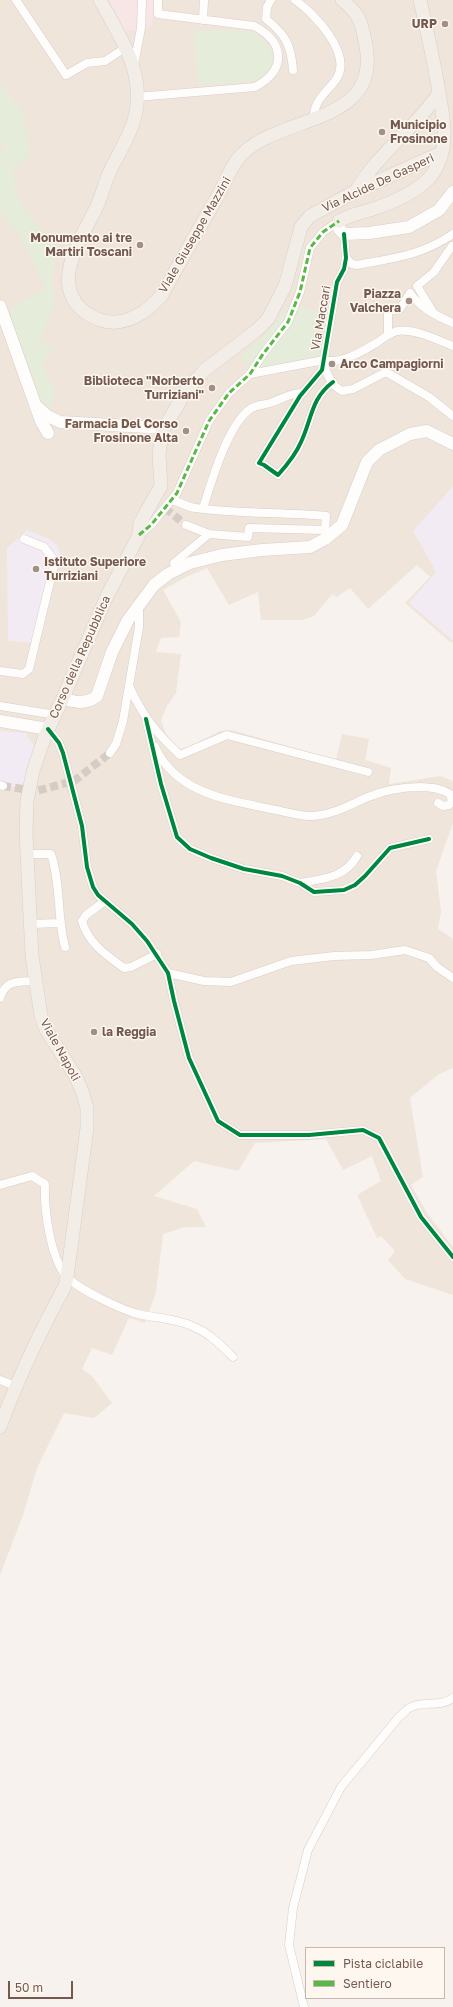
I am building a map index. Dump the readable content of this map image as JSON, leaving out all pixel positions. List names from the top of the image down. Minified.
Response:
{"streets":{"main road":["Via Alcide De Gasperi","Viale Giuseppe Mazzini","Corso della Repubblica","Viale Napoli"],"street":["Via Maccari"]},"crossings":[["Via Alcide De Gasperi","Corso della Repubblica"],["Via Maccari","Corso della Repubblica"],["Corso della Repubblica","Viale Napoli"]],"places":["URP","Municipio Frosinone","Monumento ai tre Martiri Toscani","Piazza Valchera","Arco Campagiorni","Biblioteca \"Norberto Turriziani\"","Farmacia Del Corso Frosinone Alta","Istituto Superiore Turriziani","la Reggia"],"legend":["Pista ciclabile","Sentiero"],"scale_bar":"50 m"}
